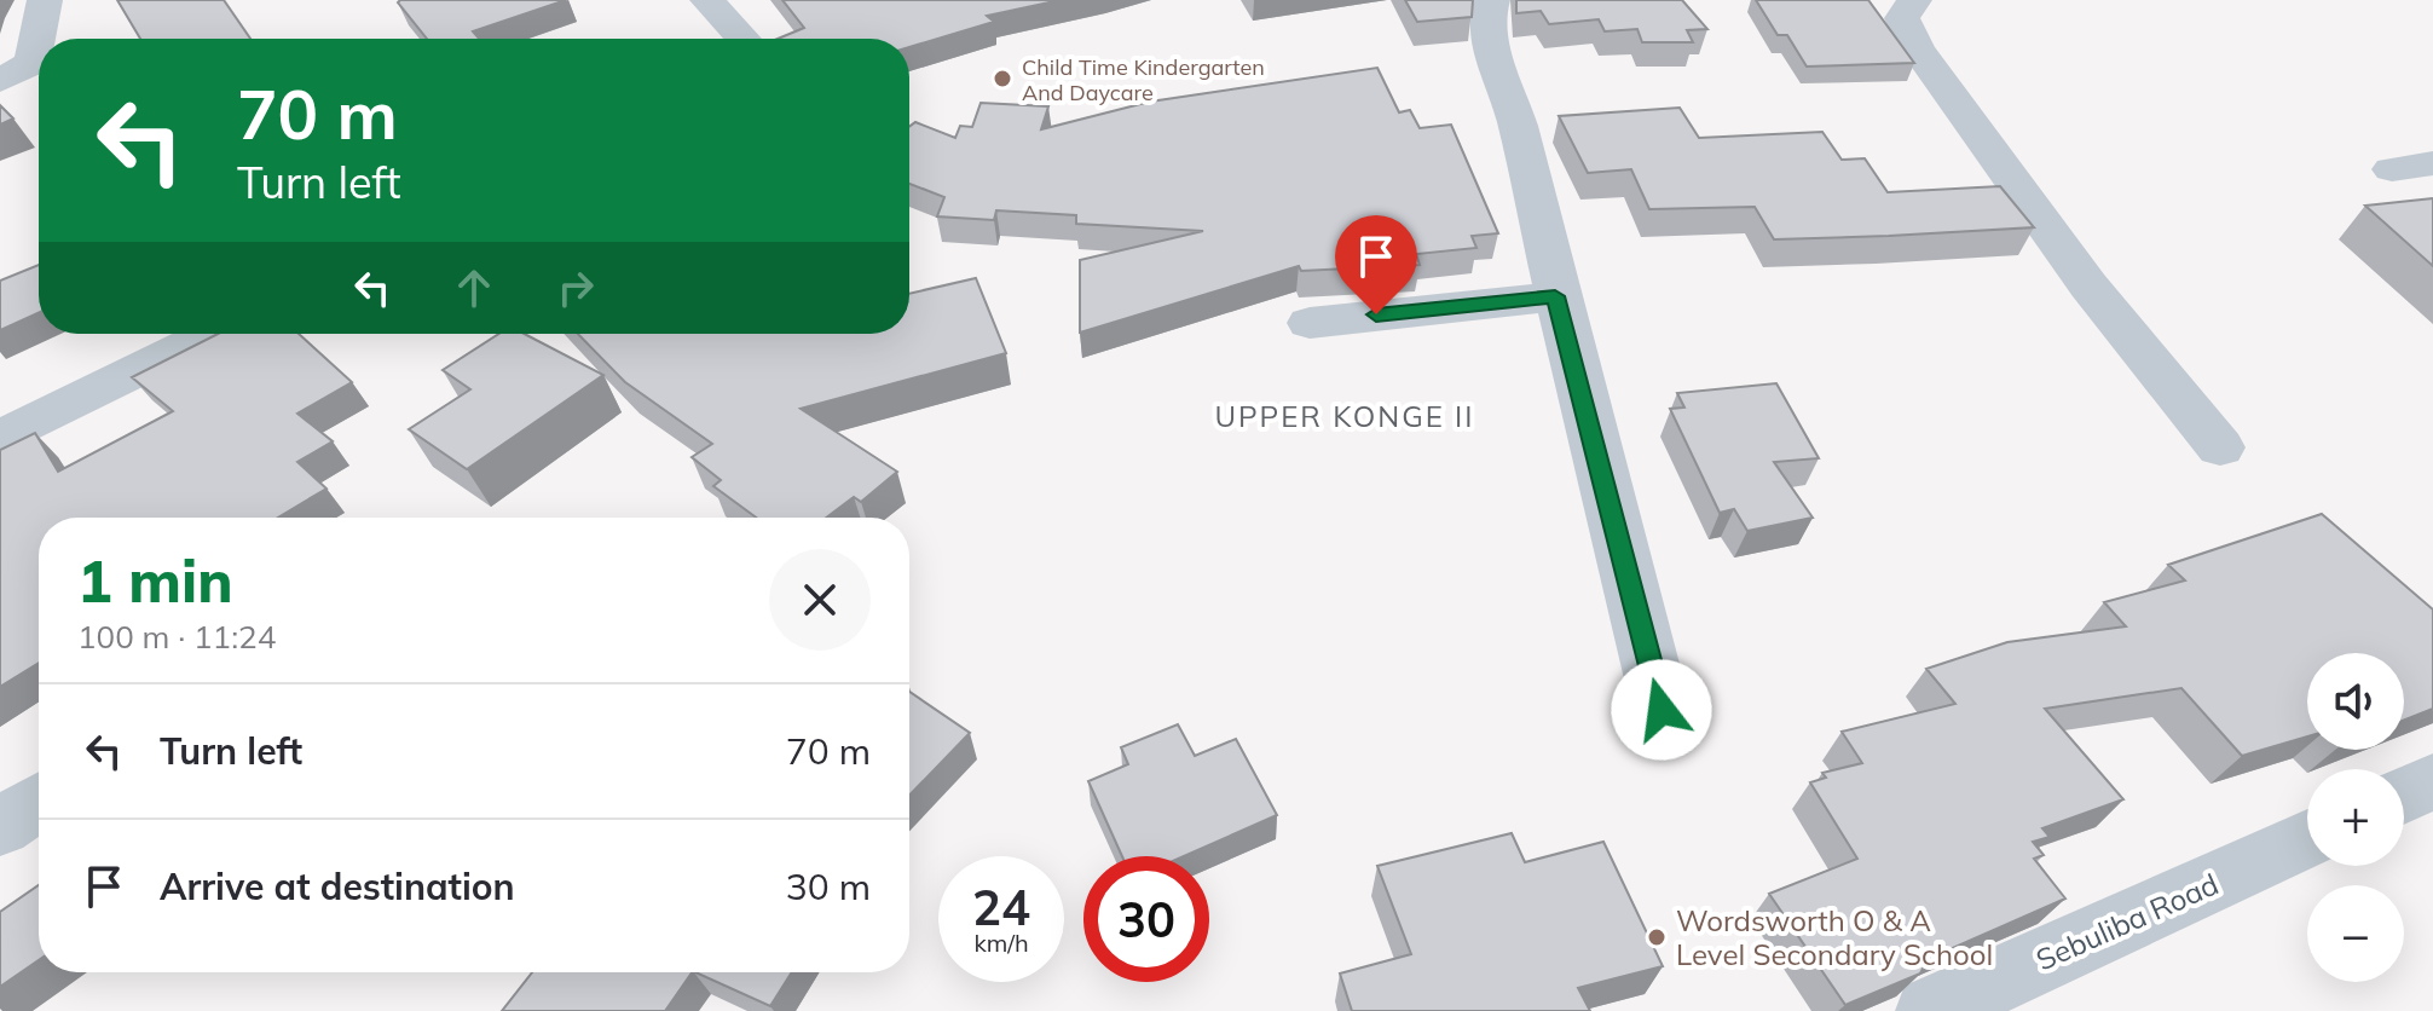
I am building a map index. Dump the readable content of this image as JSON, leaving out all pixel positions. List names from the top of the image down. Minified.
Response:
{"streets":{"street":["Sebuliba Road"]},"districts":["UPPER KONGE II"],"places":["Child Time Kindergarten And Daycare","Wordsworth O & A Level Secondary School"],"page":{"turn":["70 m","Turn left"],"heading":["1 min","100 m · 11:24"],"map_buttons":["+","−"],"list":[{"name":"Turn left","value":"70 m"},{"name":"Arrive at destination","value":"30 m"}],"speed":"24 km/h","limit":"30"}}
